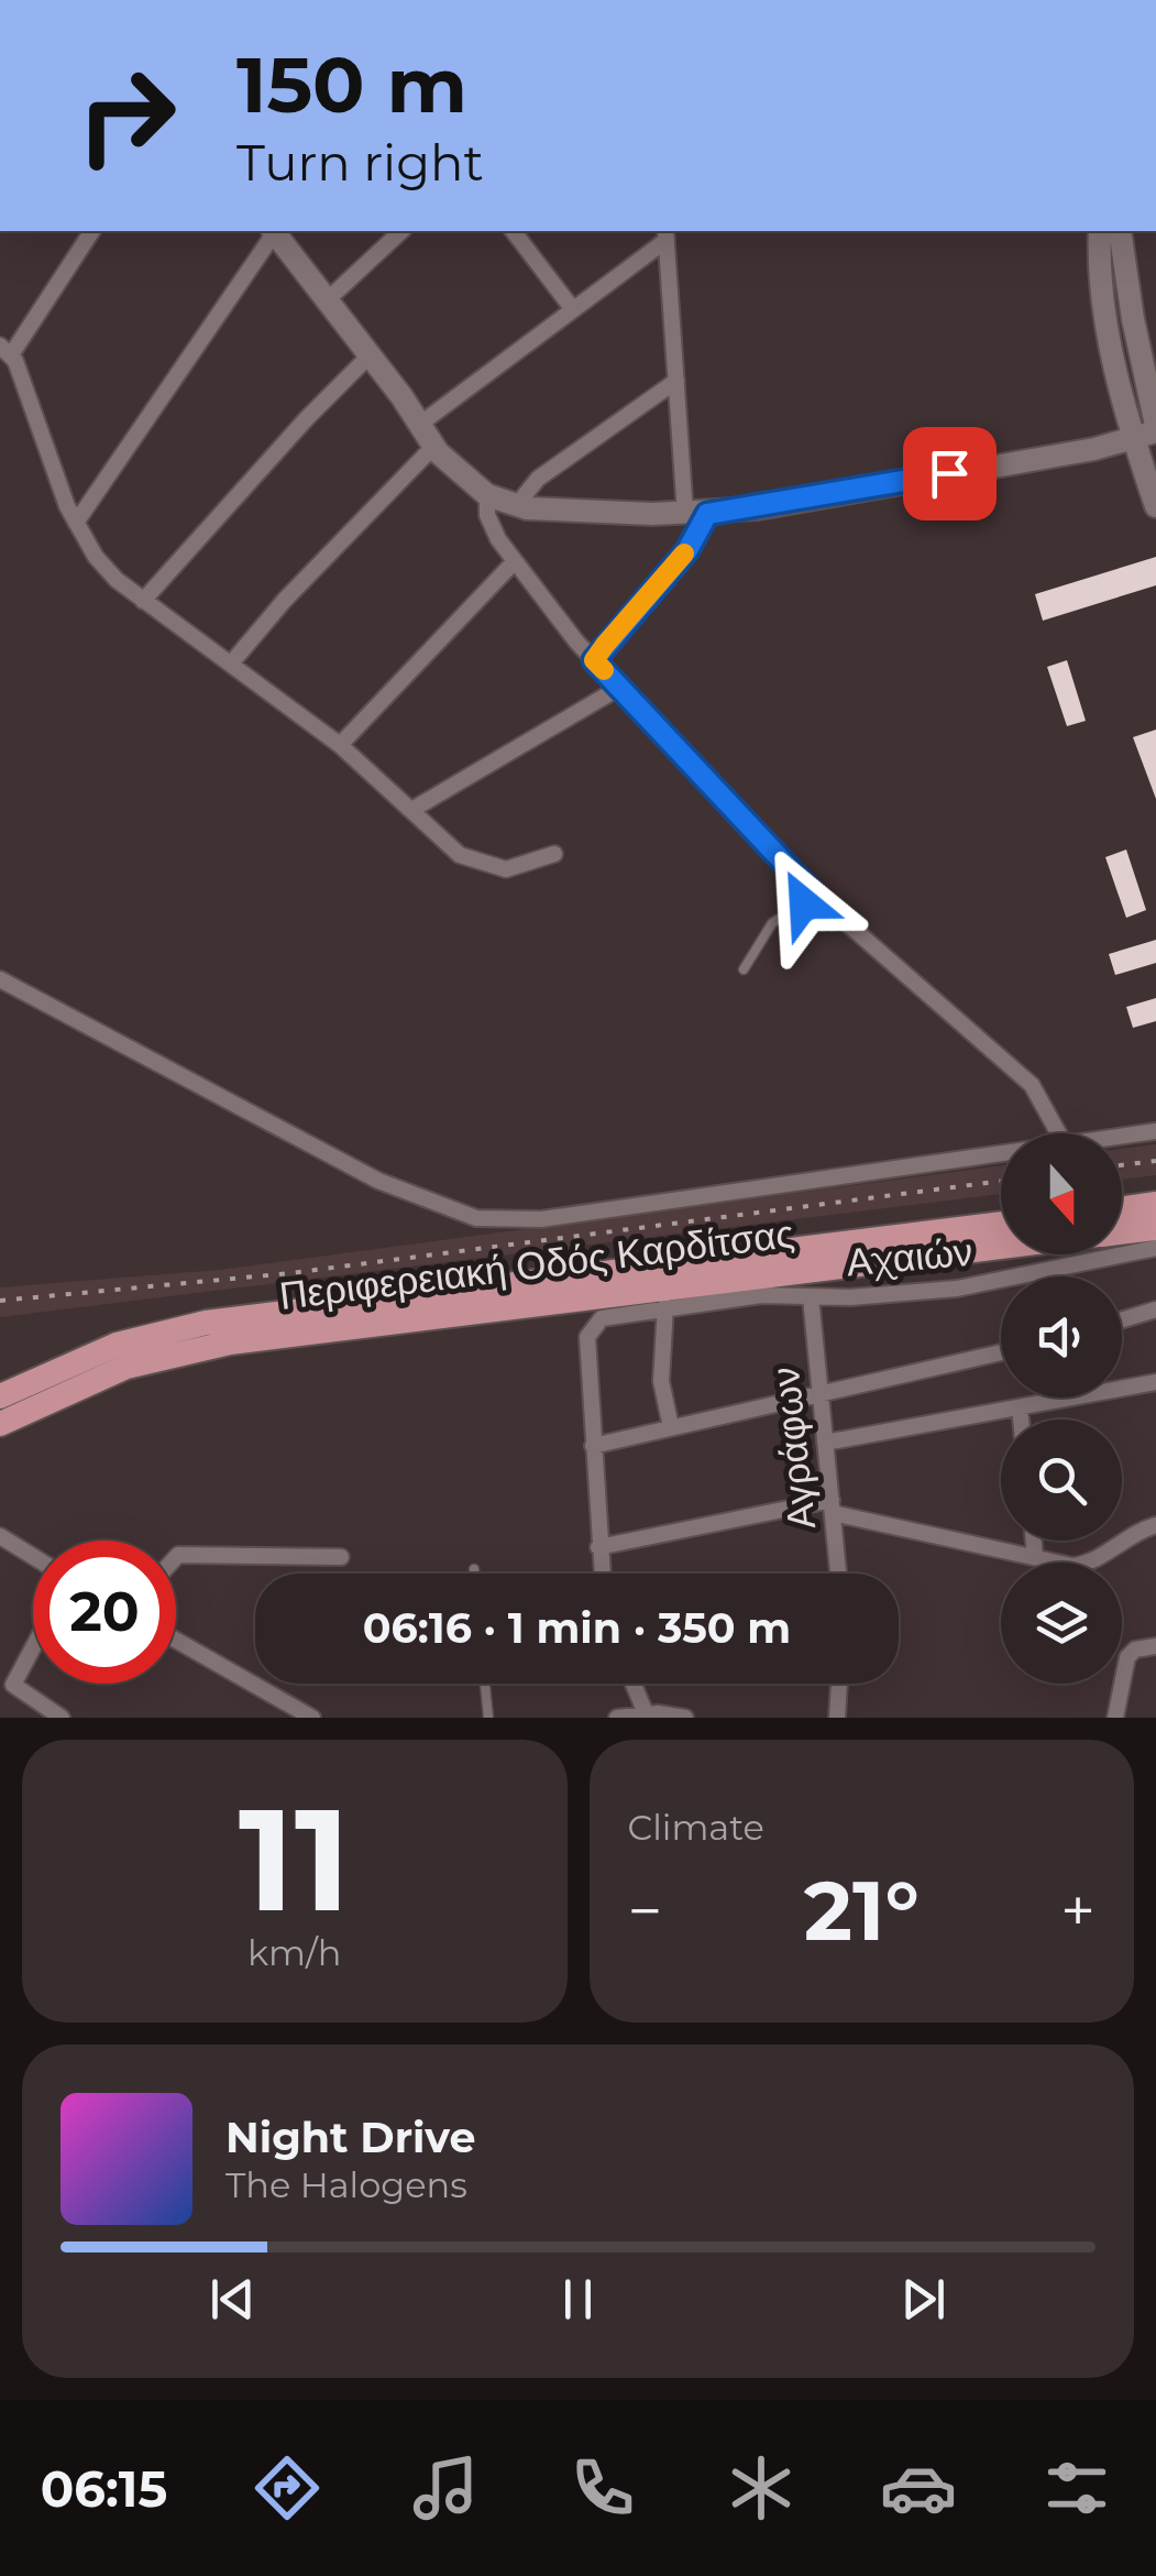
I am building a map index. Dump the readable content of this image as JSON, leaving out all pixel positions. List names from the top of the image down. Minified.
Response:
{"streets":{"main road":["Περιφερειακή Οδός Καρδίτσας"],"street":["Αχαιών","Αγράφων"]},"crossings":[["Αχαιών","Αγράφων"]],"north":"bottom","page":{"turn":["150 m","Turn right"],"limit":"20","trip":"06:16 · 1 min · 350 m","tile":[["11","km/h"],"Climate"],"heat":["−","21°","+"],"song":["Night Drive","The Halogens"],"tabs":"06:15"}}
